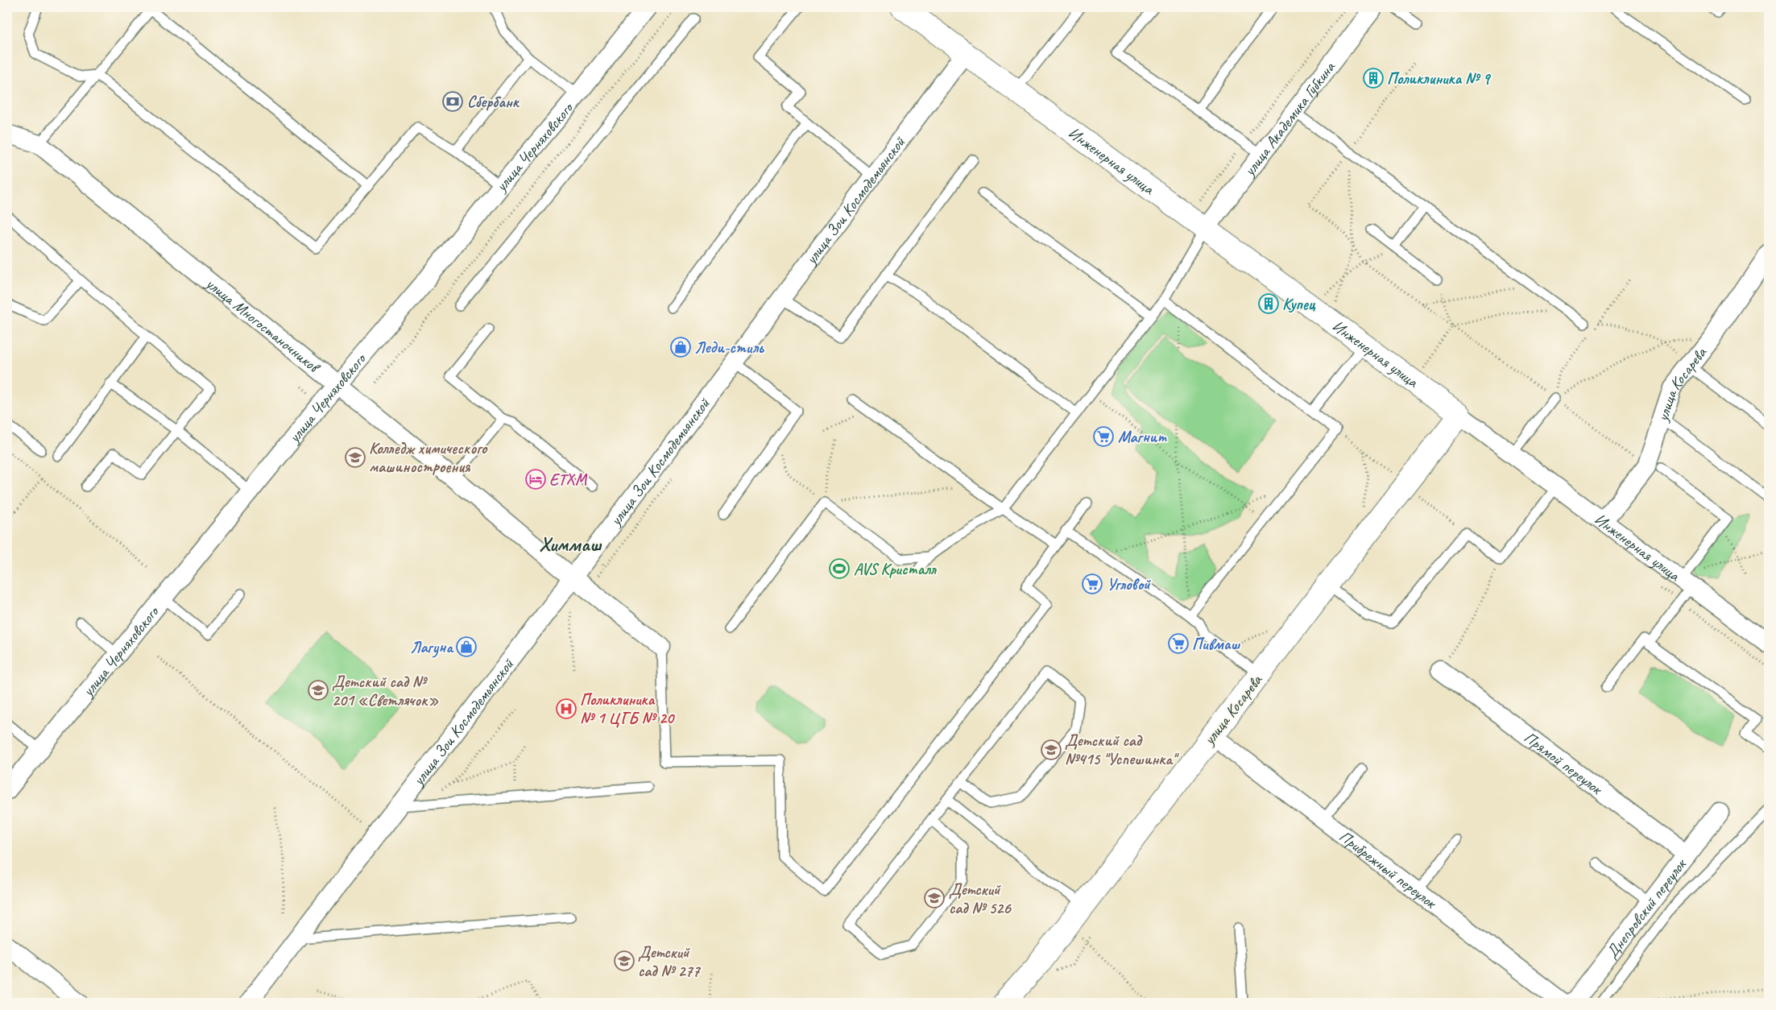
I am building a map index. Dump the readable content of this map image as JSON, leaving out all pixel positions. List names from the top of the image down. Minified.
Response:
{"streets":{"street":["улица Академика Губкина","улица Черняховского","Инженерная улица","улица Зои Космодемьянской","улица Многостаночников","улица Косарева","Прямой переулок","Прибрежный переулок","Днепровский переулок"]},"crossings":[["улица Академика Губкина","Инженерная улица"],["улица Черняховского","улица Многостаночников"],["Инженерная улица","улица Зои Космодемьянской"],["Инженерная улица","улица Косарева"],["улица Зои Космодемьянской","улица Многостаночников"],["улица Косарева","Прибрежный переулок"],["Прямой переулок","Днепровский переулок"],["Прибрежный переулок","Днепровский переулок"]],"districts":["Химмаш"],"places":{"building":["Поликлиника № 9","Купец"],"bank":["Сбербанк"],"shop":["Леди-стиль","Лагуна"],"supermarket":["Магнит","Угловой","Пивмаш"],"school or university":["Колледж химического машиностроения","Детский сад № 201 «Светлячок»","Детский сад №415 \"Успешинка\"","Детcкий сад № 526","Детcкий сад № 277"],"hotel":["ЕТХМ"],"sports":["AVS Кристалл"],"hospital":["Поликлиника № 1 ЦГБ № 20"]}}
